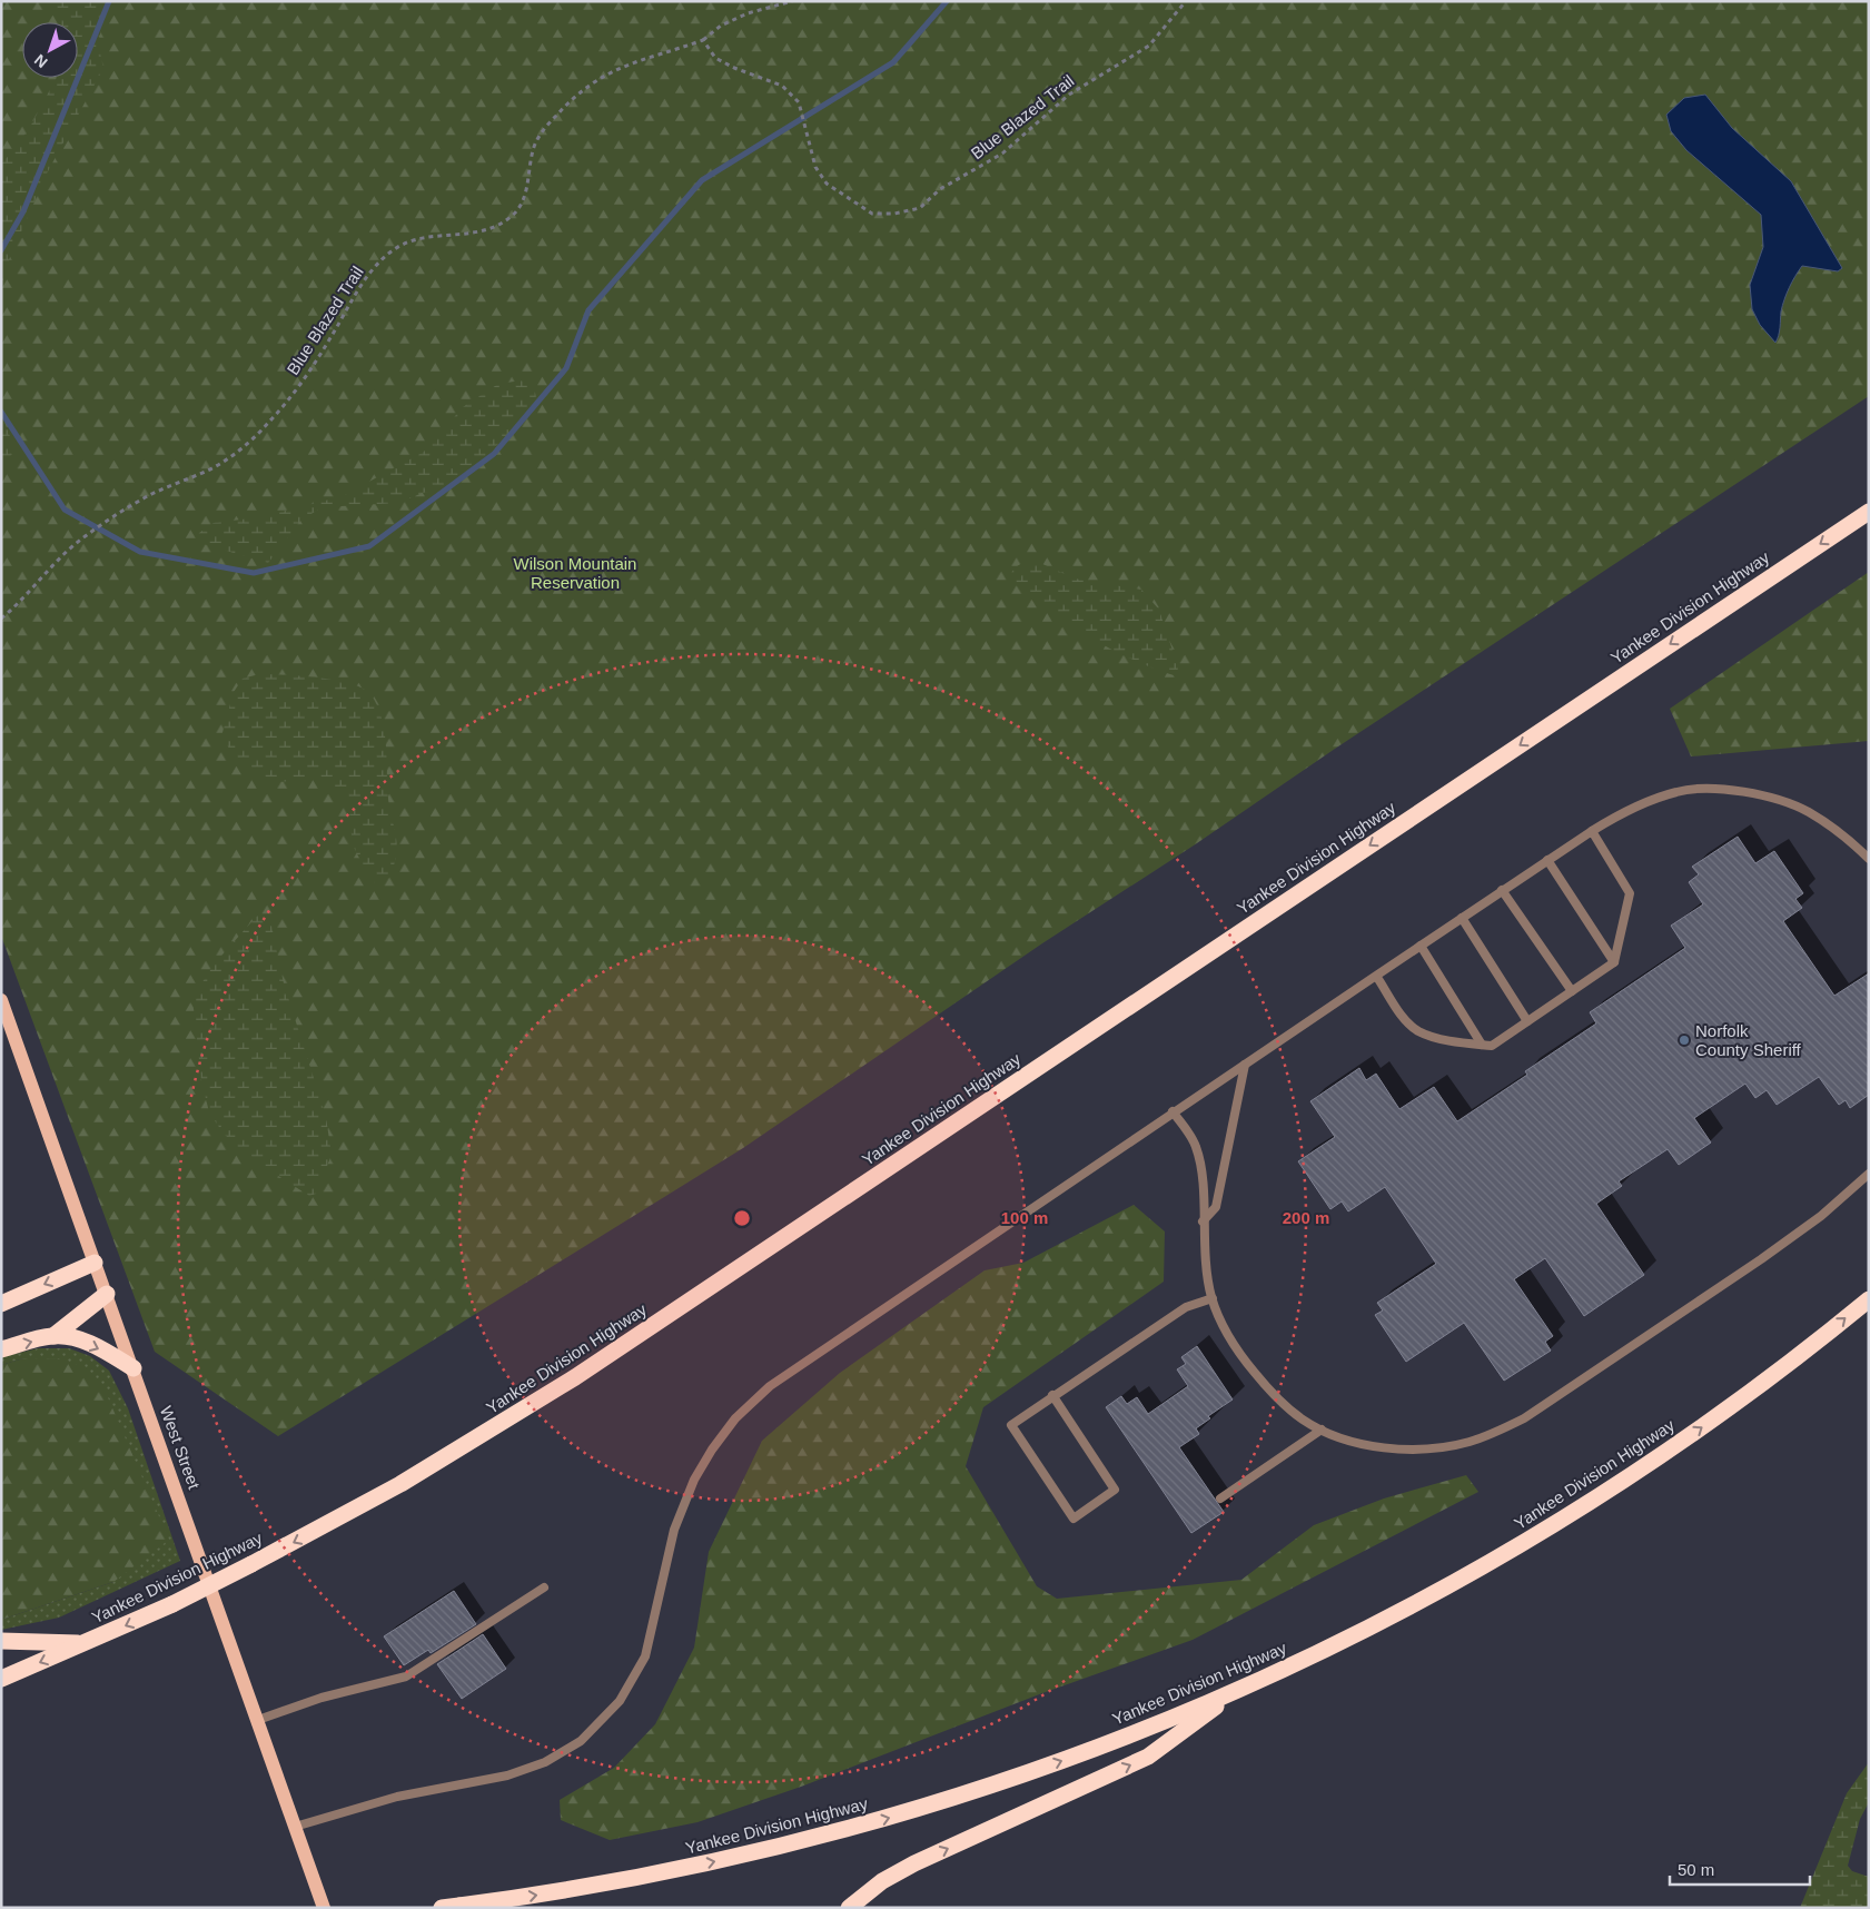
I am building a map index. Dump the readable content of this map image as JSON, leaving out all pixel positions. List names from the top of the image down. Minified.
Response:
{"streets":{"highway":["Yankee Division Highway"],"main road":["West Street"],"path":["Blue Blazed Trail"]},"parks":["Wilson Mountain Reservation"],"places":["Norfolk County Sheriff"],"scale_bar":"50 m","north":"bottom left","rings":["100 m","200 m"]}
